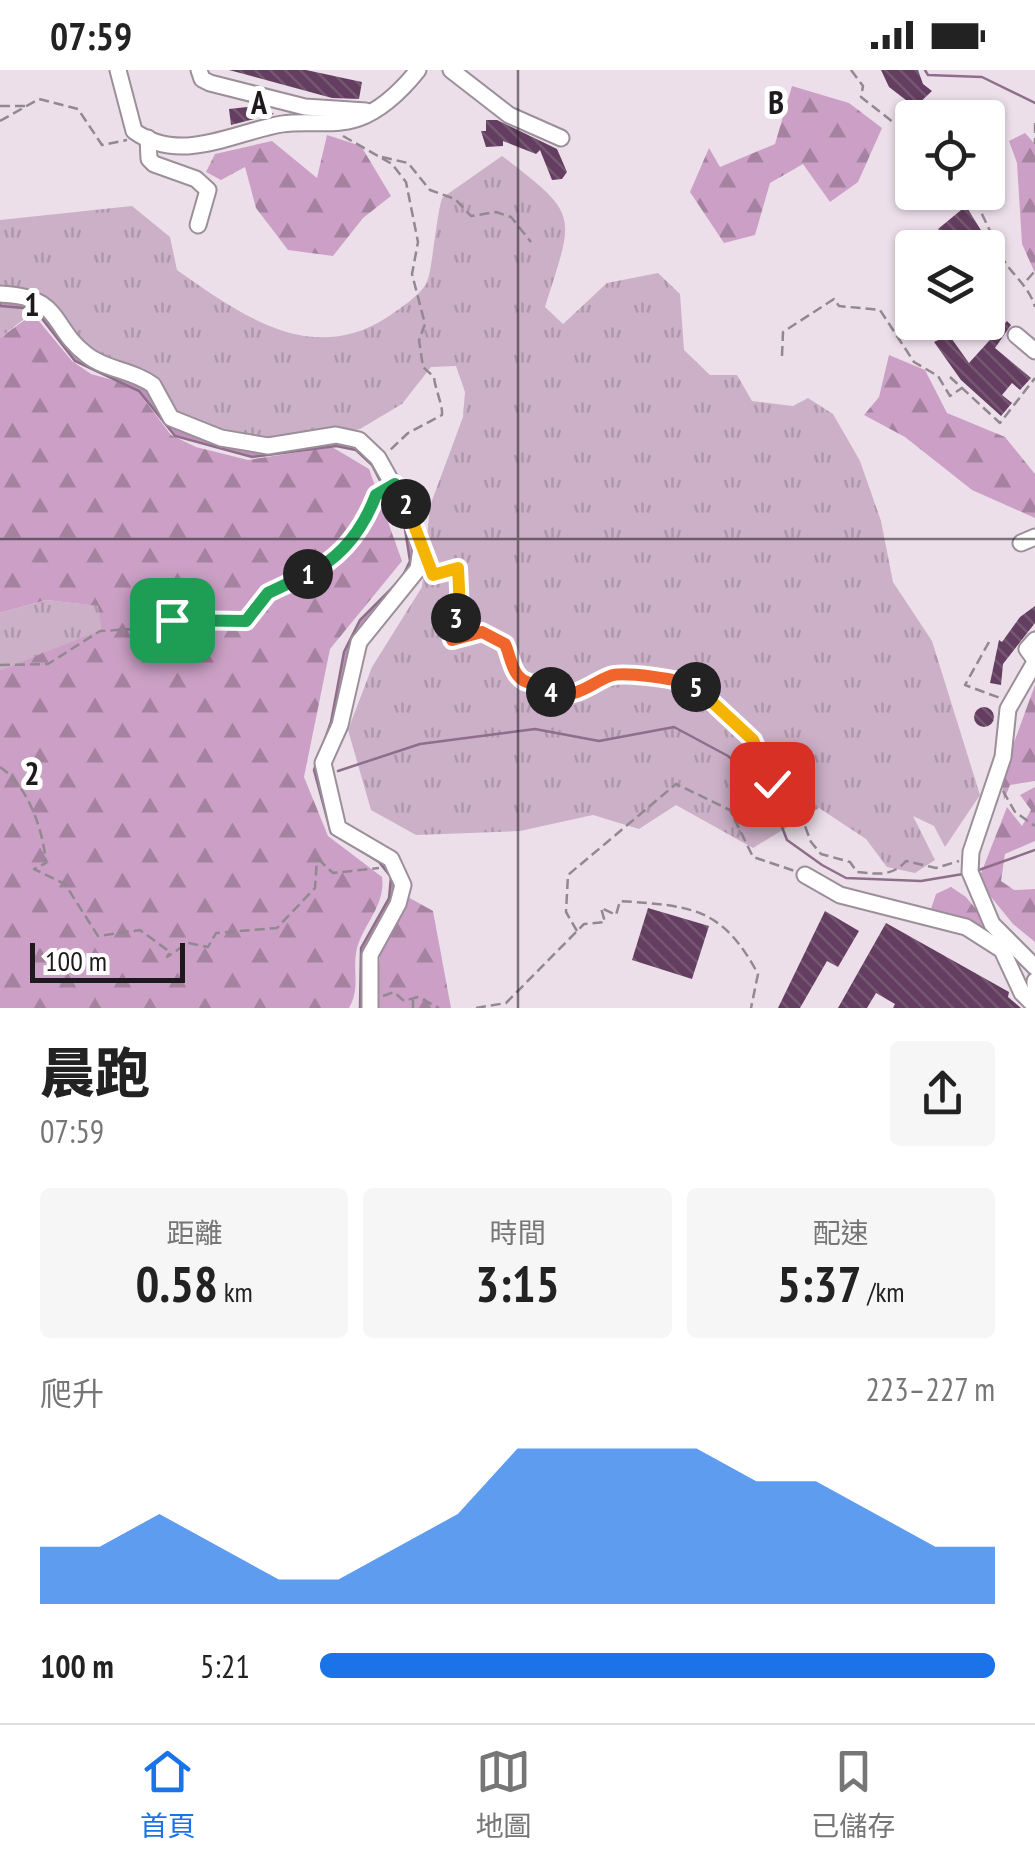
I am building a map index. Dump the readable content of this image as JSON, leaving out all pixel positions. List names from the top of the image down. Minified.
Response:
{"scale_bar":"100 m","page":{"status":"07:59","pins":["2","1","3","5","4"],"scale":"100 m","heading":["晨跑","07:59"],"stats":[["距離","0.58 km"],["時間","3:15"],["配速","5:37 /km"]],"chart":["爬升","223–227 m"],"list":[{"name":"100 m","note":"5:21"}],"tabs":["首頁","地圖","已儲存"]},"grid":{"columns":["A","B"],"rows":["1","2"]}}
